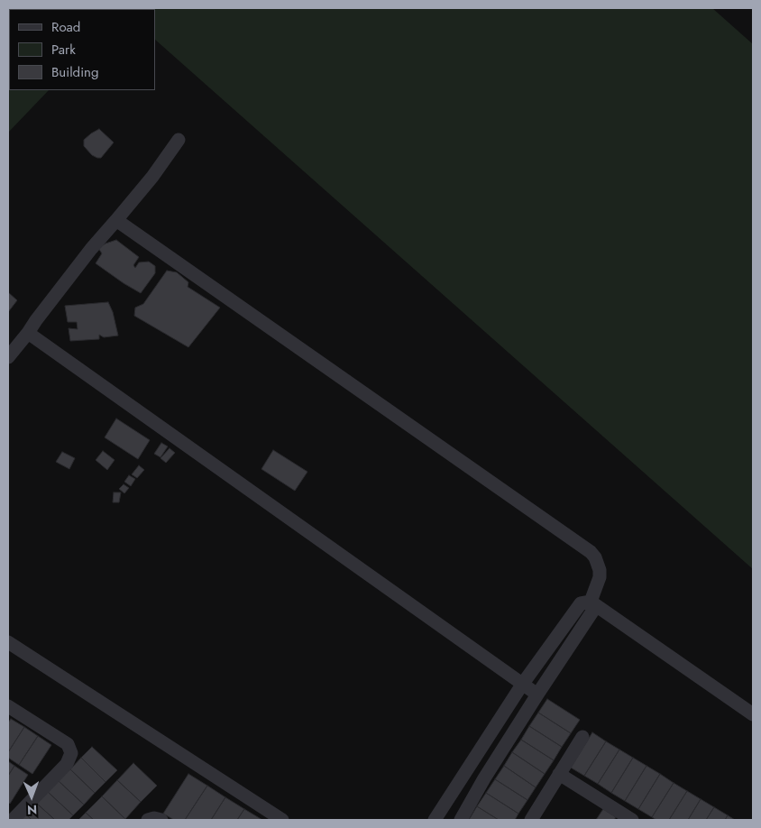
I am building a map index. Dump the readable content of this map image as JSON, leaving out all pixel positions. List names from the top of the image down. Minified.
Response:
{"legend":["Road","Park","Building"],"north":"bottom"}
